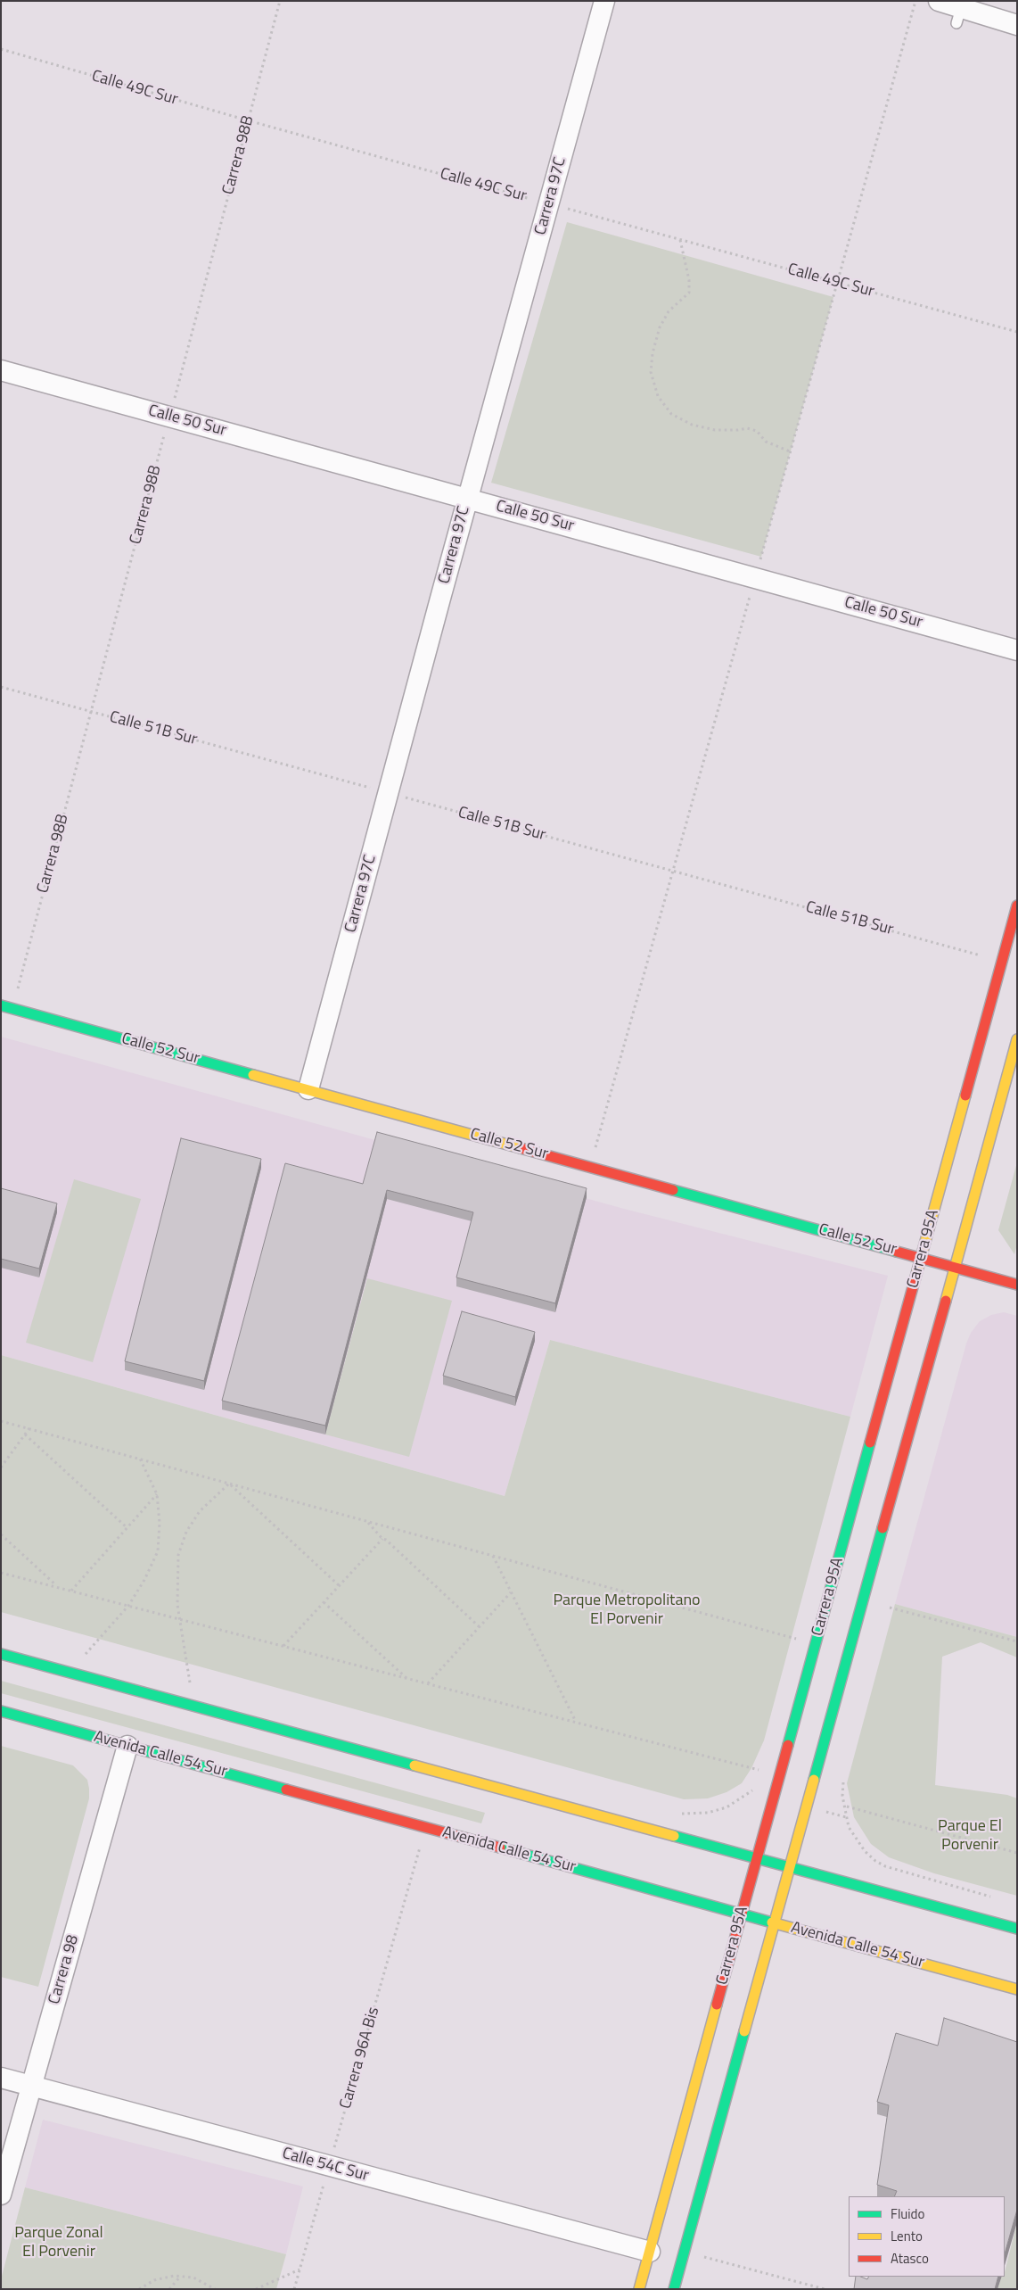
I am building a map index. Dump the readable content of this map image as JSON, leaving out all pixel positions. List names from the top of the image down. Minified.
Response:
{"streets":{"street":["Carrera 97C","Calle 50 Sur","Calle 52 Sur","Carrera 95A","Avenida Calle 54 Sur","Carrera 98","Calle 54C Sur"],"path":["Calle 49C Sur","Carrera 98B","Calle 51B Sur","Carrera 96A Bis"]},"crossings":[["Calle 49C Sur","Carrera 98B"],["Calle 49C Sur","Carrera 97C"],["Carrera 98B","Calle 50 Sur"],["Carrera 98B","Calle 51B Sur"],["Carrera 98B","Calle 52 Sur"],["Carrera 97C","Calle 50 Sur"],["Carrera 97C","Calle 51B Sur"],["Carrera 97C","Calle 52 Sur"],["Calle 51B Sur","Carrera 95A"],["Calle 52 Sur","Carrera 95A"],["Carrera 95A","Avenida Calle 54 Sur"],["Carrera 95A","Calle 54C Sur"],["Avenida Calle 54 Sur","Carrera 98"],["Avenida Calle 54 Sur","Carrera 96A Bis"],["Carrera 98","Calle 54C Sur"],["Carrera 96A Bis","Calle 54C Sur"]],"parks":["Parque Metropolitano El Porvenir","Parque El Porvenir","Parque Zonal El Porvenir"],"legend":["Fluido","Lento","Atasco"]}
